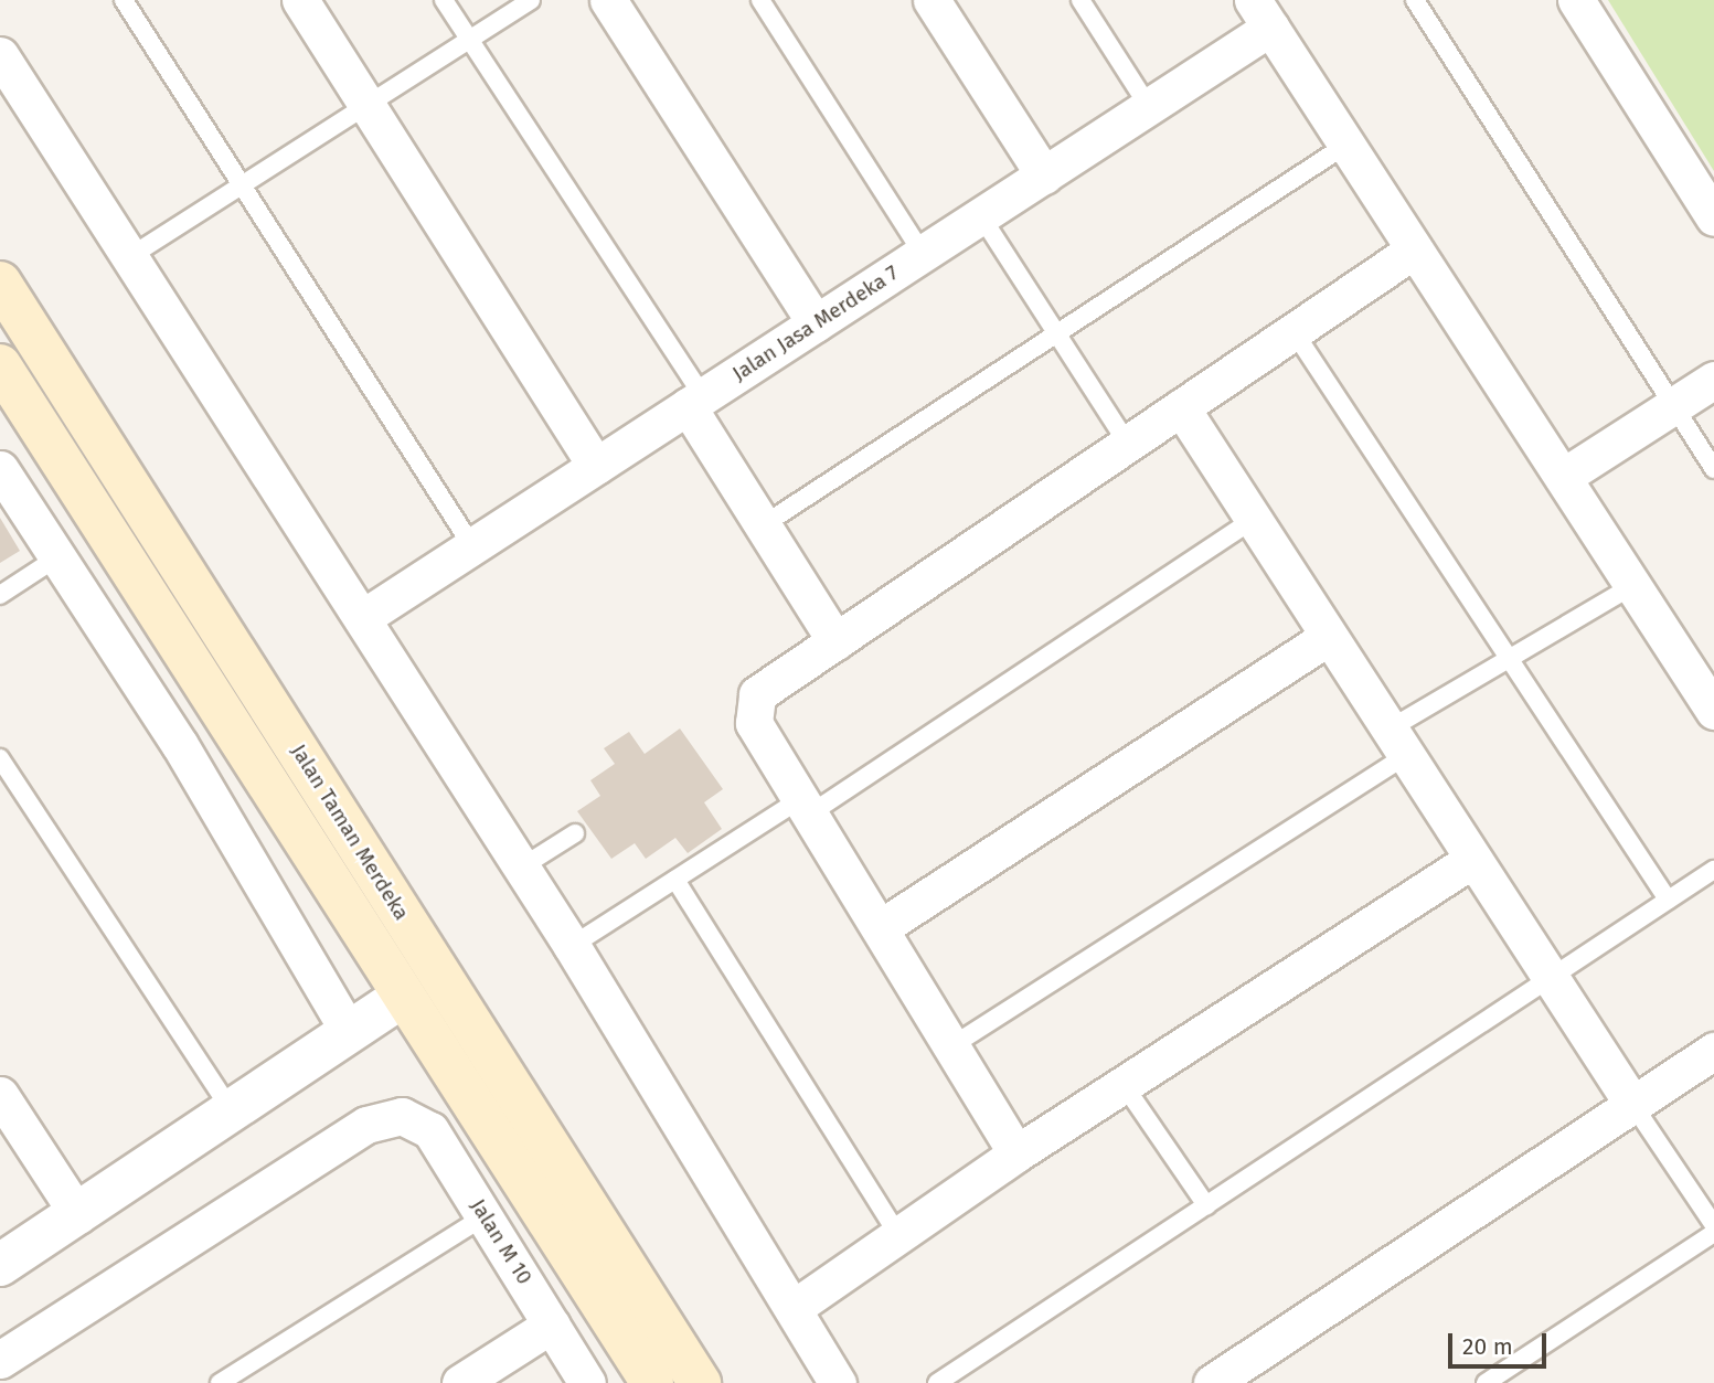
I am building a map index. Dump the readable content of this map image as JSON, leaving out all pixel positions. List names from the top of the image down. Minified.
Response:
{"streets":{"main road":["Jalan Taman Merdeka"],"street":["Jalan Jasa Merdeka 7","Jalan M 10"]},"scale_bar":"20 m"}
